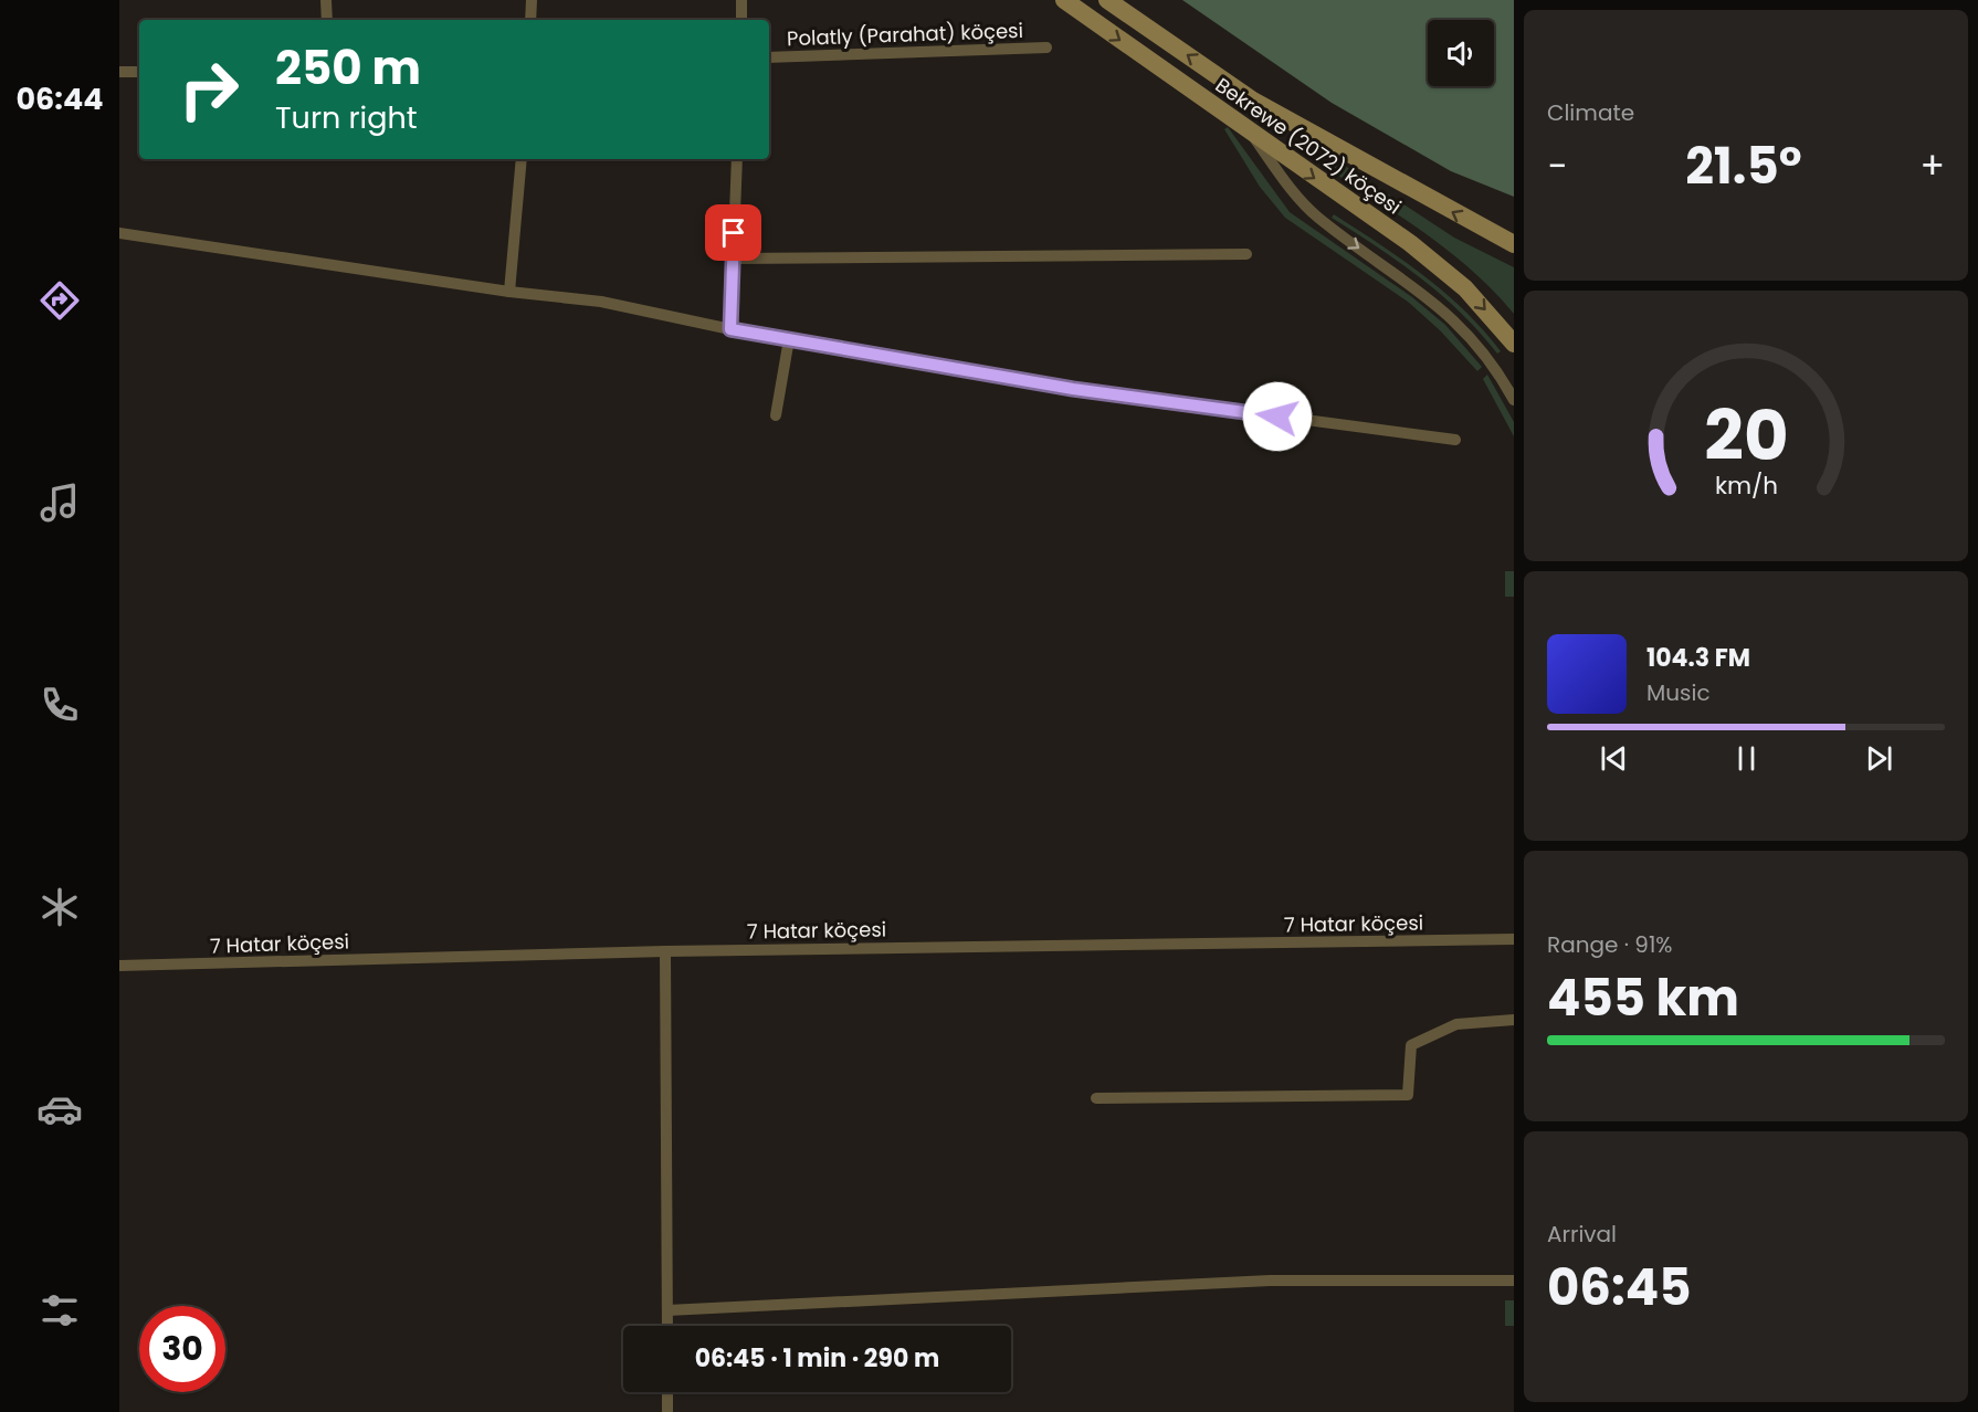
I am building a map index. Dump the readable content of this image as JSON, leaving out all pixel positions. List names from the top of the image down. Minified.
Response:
{"streets":{"main road":["Bekrewe (2072) köçesi"],"street":["Polatly (Parahat) köçesi","7 Hatar köçesi"]},"page":{"tabs":"06:44","tile":["Climate",["Range · 91%","455 km"],["Arrival","06:45"]],"turn":["250 m","Turn right"],"heat":["−","21.5°","+"],"song":["104.3 FM","Music"],"limit":"30","trip":"06:45 · 1 min · 290 m","gauge":["20","km/h"]}}
